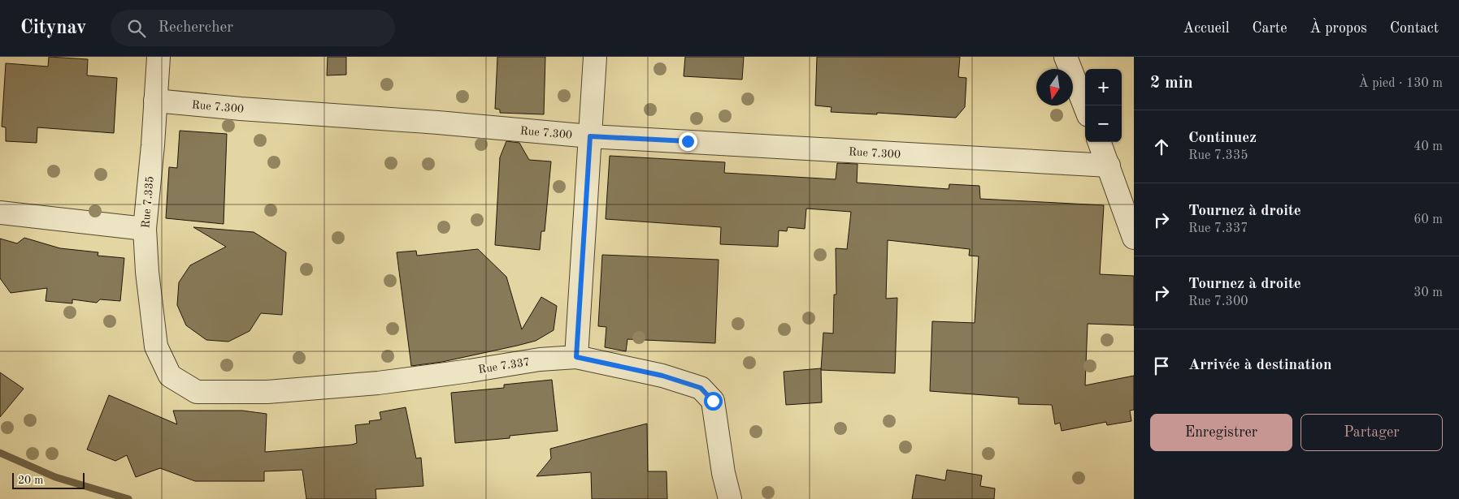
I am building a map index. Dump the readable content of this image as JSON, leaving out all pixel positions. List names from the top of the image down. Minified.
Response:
{"streets":{"street":["Rue 7.300","Rue 7.335","Rue 7.337"]},"crossings":[["Rue 7.300","Rue 7.335"],["Rue 7.335","Rue 7.337"]],"scale_bar":"20 m","north":"bottom","page":{"header":"Citynav","search":"Rechercher","nav":["Accueil","Carte","À propos","Contact"],"heading":["2 min","À pied · 130 m"],"map_buttons":["+","−"],"list":[["Continuez","Rue 7.335","40 m"],["Tournez à droite","Rue 7.337","60 m"],["Tournez à droite","Rue 7.300","30 m"],"Arrivée à destination"],"buttons":["Enregistrer","Partager"],"scale":"20 m"}}
